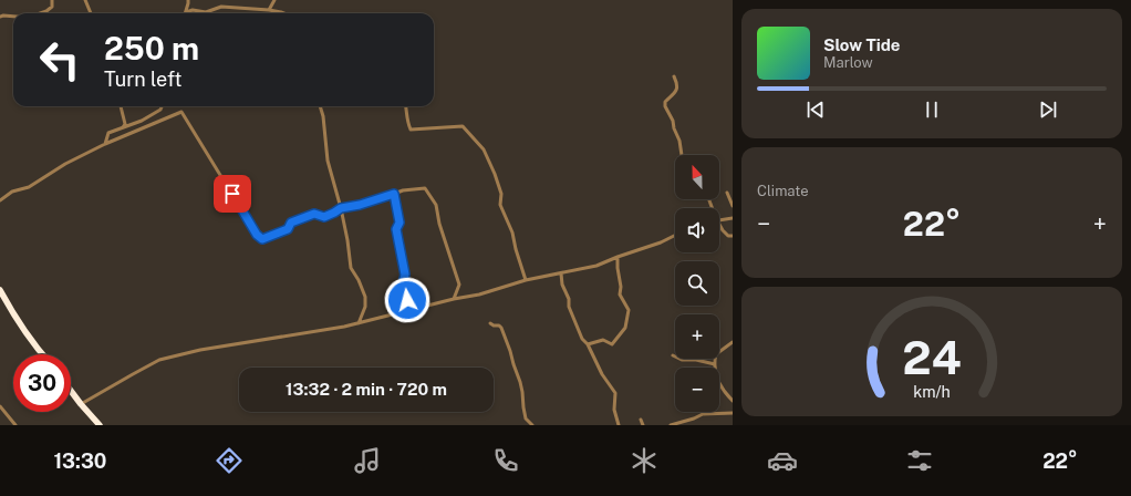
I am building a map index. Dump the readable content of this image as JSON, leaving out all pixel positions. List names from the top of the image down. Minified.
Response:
{"north":"top","page":{"turn":["250 m","Turn left"],"song":["Slow Tide","Marlow"],"tile":"Climate","map_buttons":["+","−"],"heat":["−","22°","+"],"limit":"30","trip":"13:32 · 2 min · 720 m","tabs":["13:30","22°"],"gauge":["24","km/h"]}}
